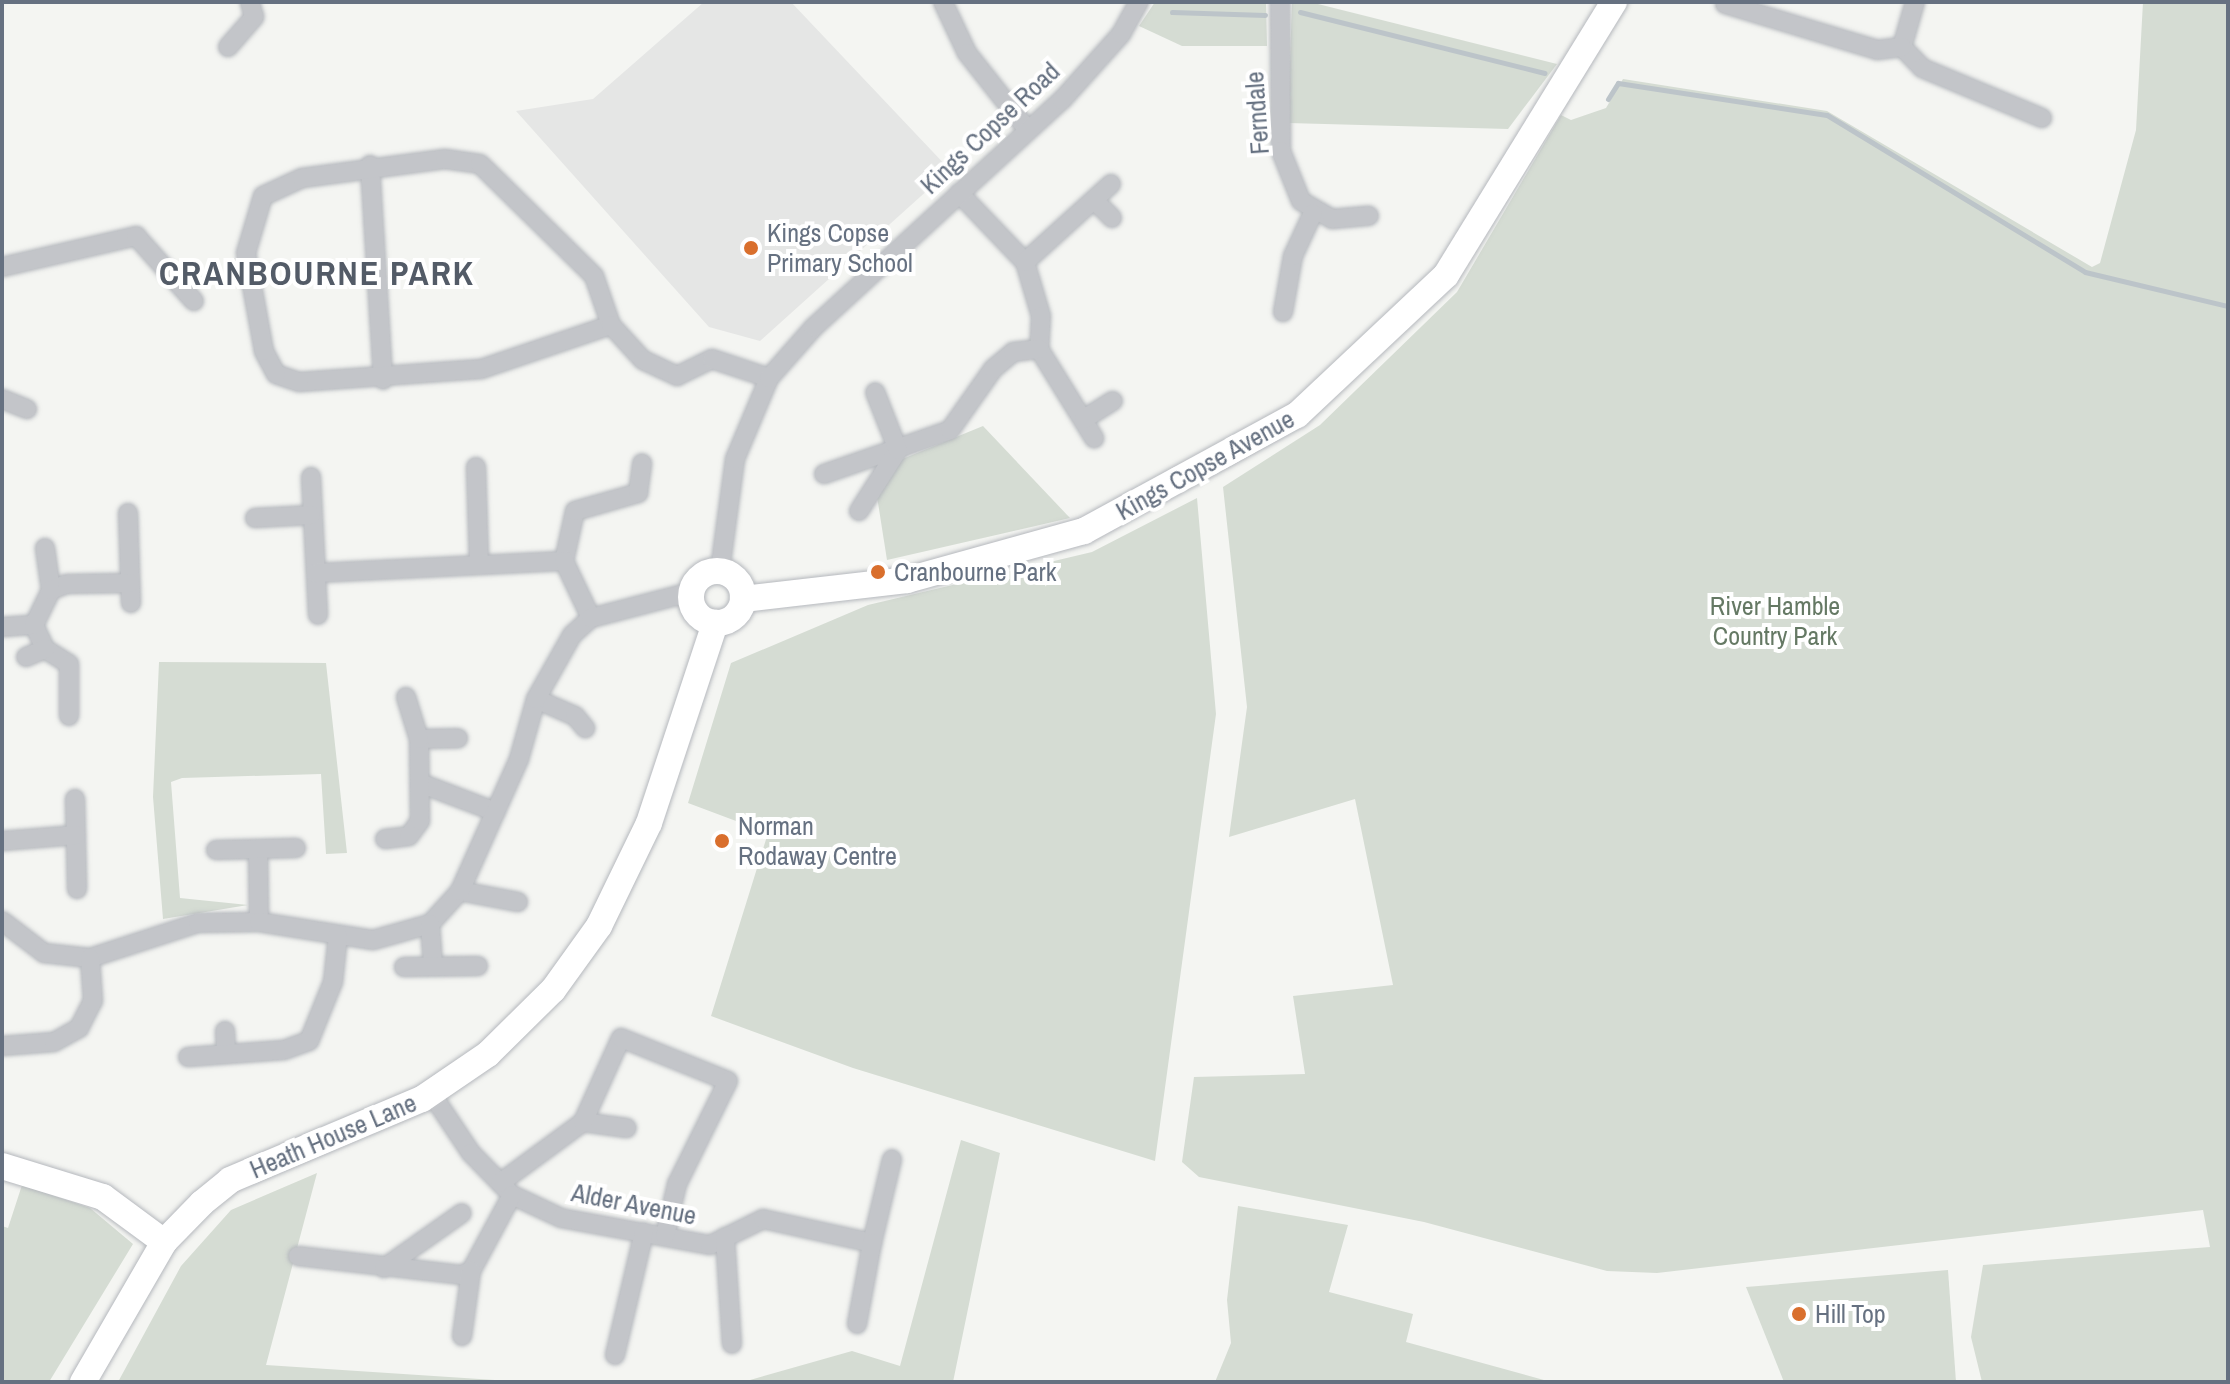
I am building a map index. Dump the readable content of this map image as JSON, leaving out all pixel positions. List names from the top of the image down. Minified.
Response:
{"streets":{"street":["Ferndale","Kings Copse Road","Kings Copse Avenue","Heath House Lane","Alder Avenue"]},"crossings":[["Kings Copse Road","Kings Copse Avenue"],["Kings Copse Road","Heath House Lane"],["Kings Copse Avenue","Heath House Lane"],["Heath House Lane","Alder Avenue"]],"districts":["CRANBOURNE PARK"],"parks":["River Hamble Country Park"],"places":["Kings Copse Primary School","Cranbourne Park","Norman Rodaway Centre","Hill Top"]}
